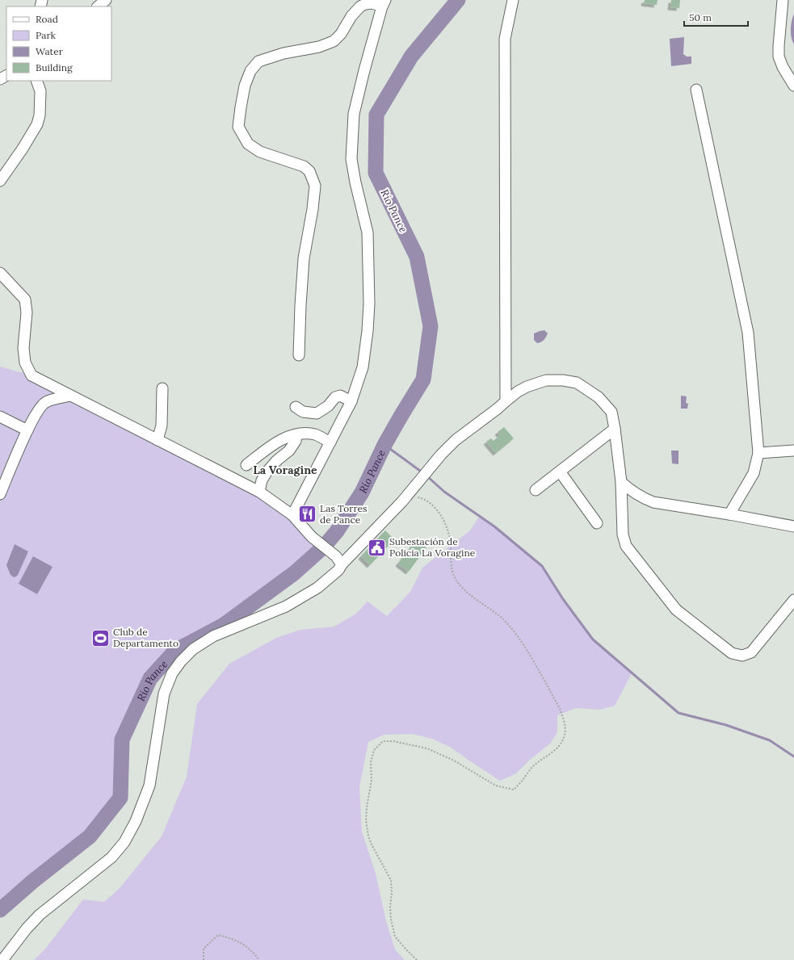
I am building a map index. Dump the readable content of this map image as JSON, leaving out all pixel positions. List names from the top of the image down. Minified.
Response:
{"districts":["La Voragine"],"water":["Río Pance"],"places":{"restaurant":["Las Torres de Pance"],"public building":["Subestación de Policia La Voragine"],"sports":["Club de Departamento"]},"legend":["Road","Park","Water","Building"],"scale_bar":"50 m"}
